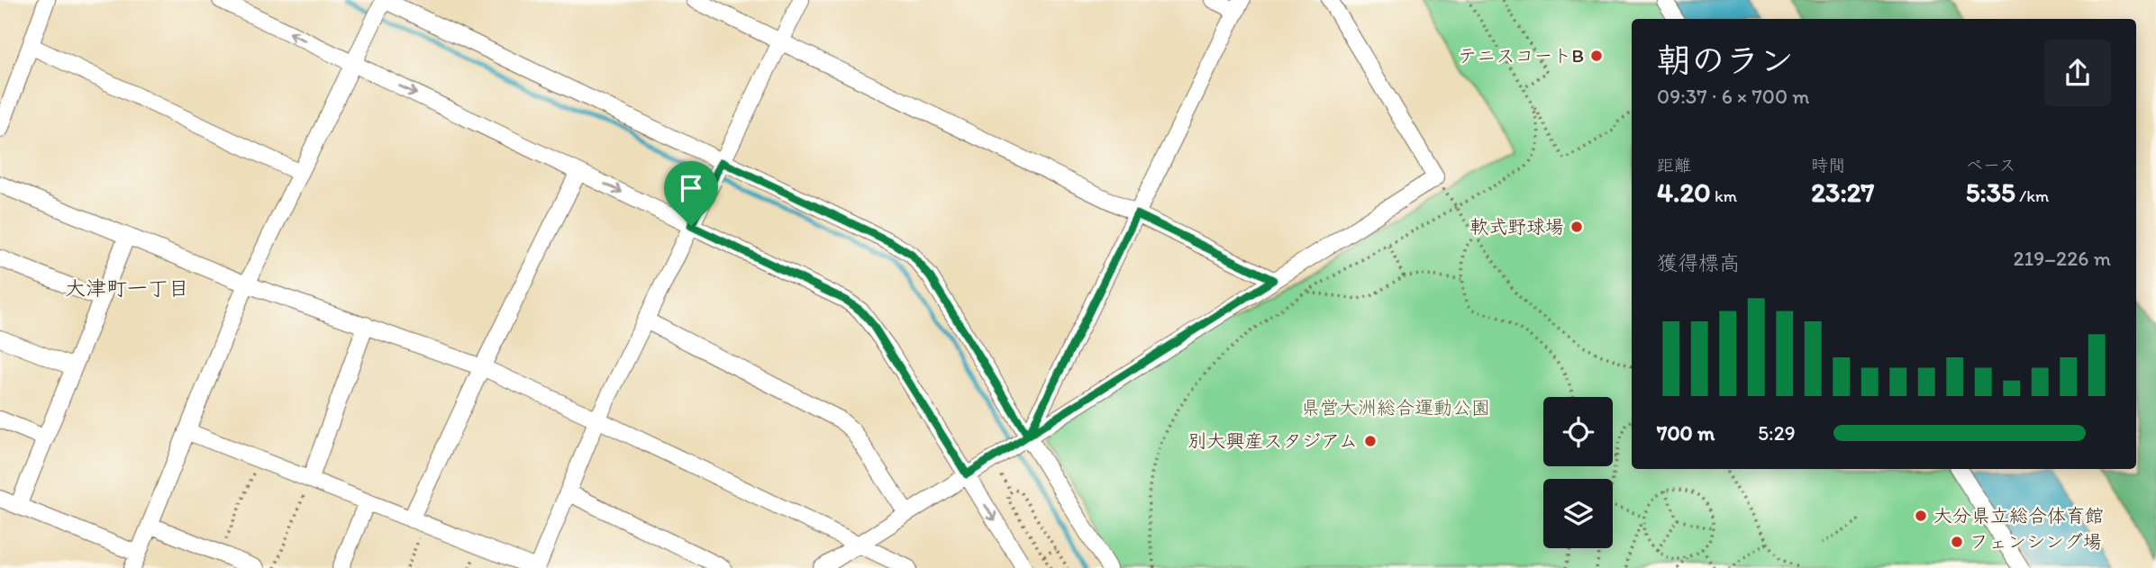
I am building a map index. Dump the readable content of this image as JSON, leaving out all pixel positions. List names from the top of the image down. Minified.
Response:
{"districts":["大津町一丁目"],"parks":["県営大洲総合運動公園"],"places":["テニスコートB","軟式野球場","別大興産スタジアム","大分県立総合体育館","フェンシング場"],"page":{"heading":["朝のラン","09:37 · 6 × 700 m"],"stats":[["距離","4.20 km"],["時間","23:27"],["ペース","5:35 /km"]],"chart":["獲得標高","219–226 m"],"list":[{"name":"700 m","note":"5:29"}]}}
